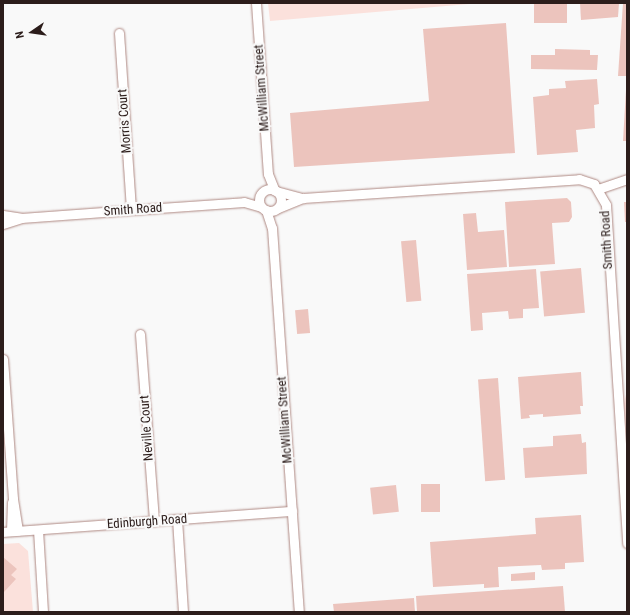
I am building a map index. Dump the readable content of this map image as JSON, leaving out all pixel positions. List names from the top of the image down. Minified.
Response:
{"streets":{"street":["McWilliam Street","Morris Court","Smith Road","Neville Court","Edinburgh Road"]},"crossings":[["McWilliam Street","Smith Road"],["McWilliam Street","Edinburgh Road"],["Morris Court","Smith Road"],["Neville Court","Edinburgh Road"]],"north":"left"}
